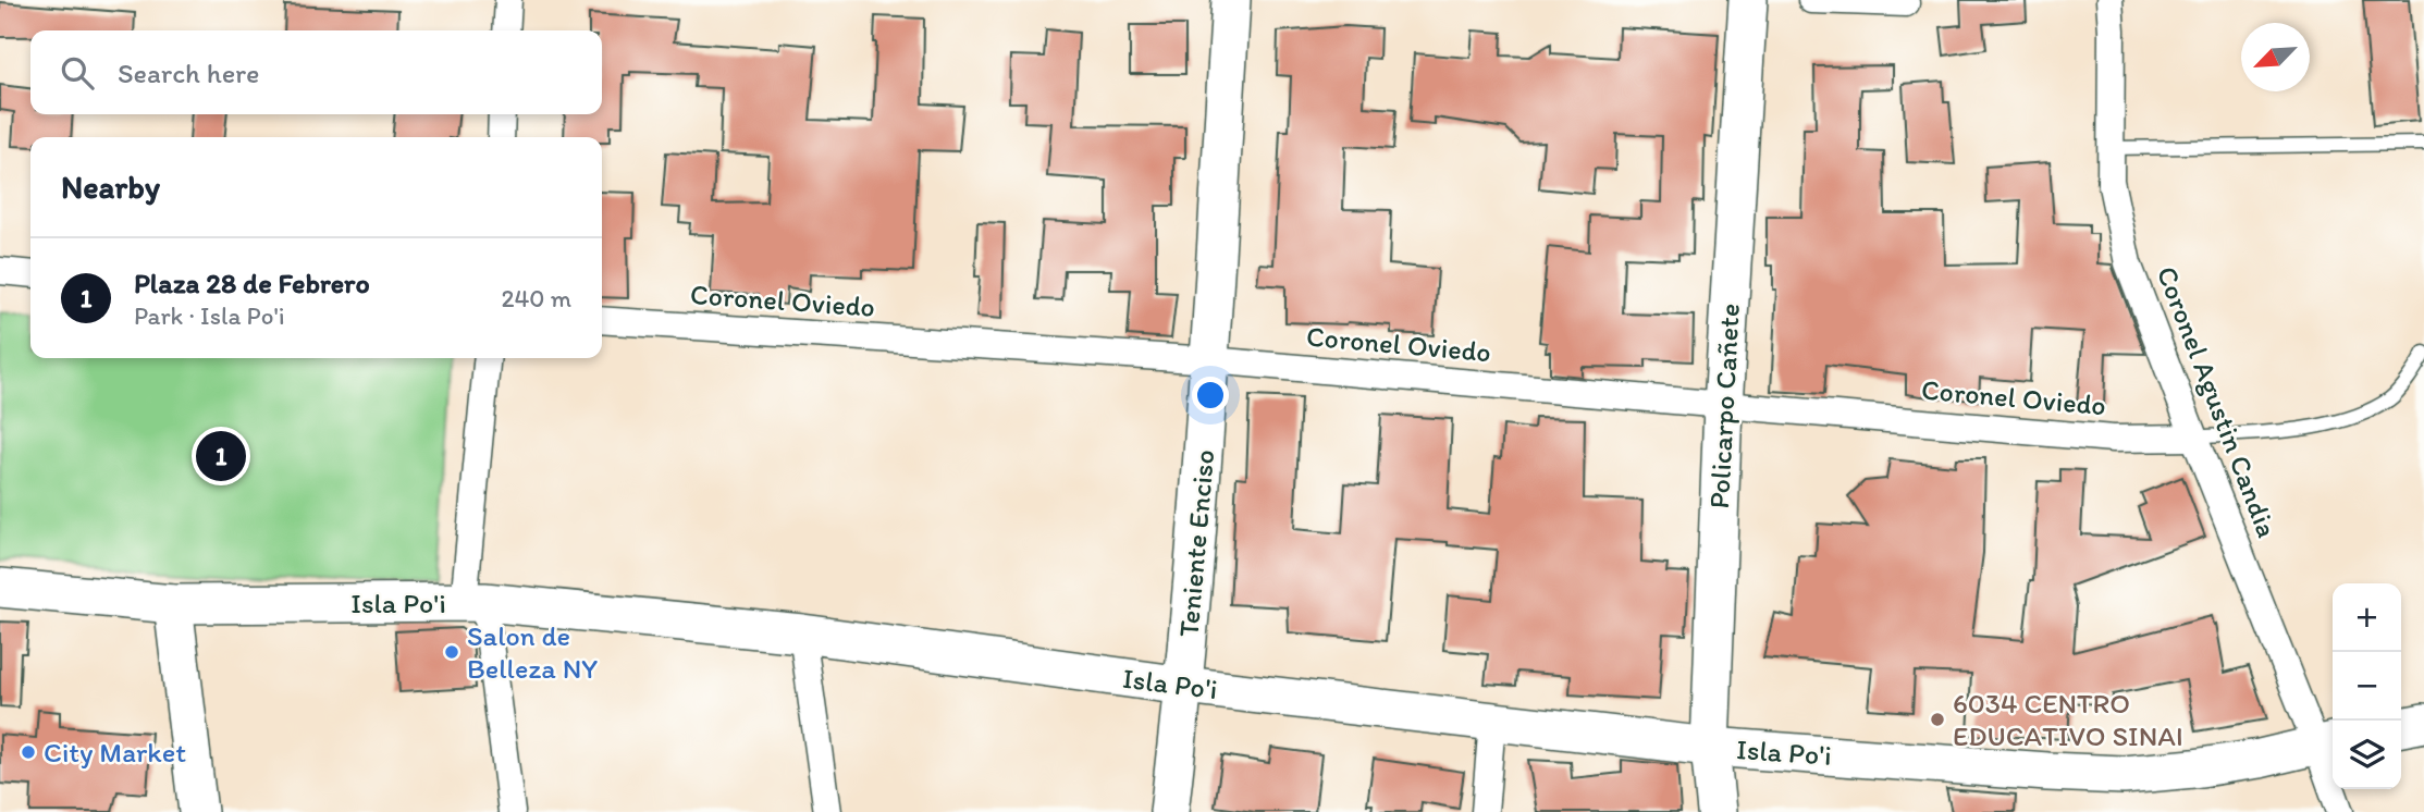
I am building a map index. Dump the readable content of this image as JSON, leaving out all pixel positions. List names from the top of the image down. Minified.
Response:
{"streets":{"street":["Coronel Oviedo","Coronel Agustin Candia","Policarpo Cañete","Teniente Enciso","Isla Po'i"]},"crossings":[["Coronel Oviedo","Coronel Agustin Candia"],["Coronel Oviedo","Policarpo Cañete"],["Coronel Oviedo","Teniente Enciso"],["Coronel Agustin Candia","Isla Po'i"],["Policarpo Cañete","Isla Po'i"],["Teniente Enciso","Isla Po'i"]],"places":["Salon de Belleza NY","6034 CENTRO EDUCATIVO SINAI","City Market"],"north":"bottom left","page":{"search":"Search here","heading":"Nearby","list":[{"mark":"1","name":"Plaza 28 de Febrero","note":"Park · Isla Po'i","value":"240 m"}],"pins":"1","map_buttons":["+","−"]}}
